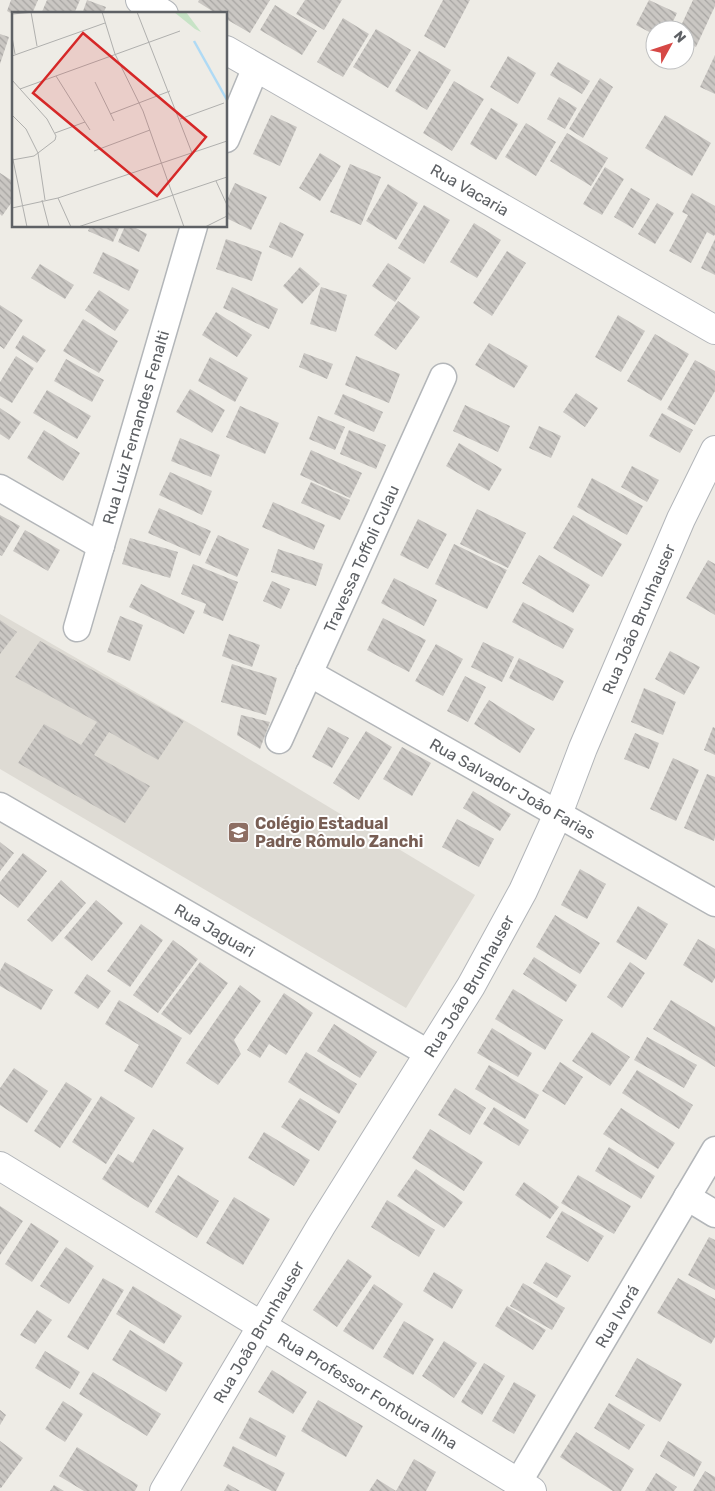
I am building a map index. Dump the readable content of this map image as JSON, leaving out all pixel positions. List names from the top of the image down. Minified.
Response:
{"streets":{"street":["Rua Vacaria","Rua Luiz Fernandes Fenalti","Travessa Toffoli Culau","Rua João Brunhauser","Rua Salvador João Farias","Rua Jaguari","Rua Ivorá","Rua Professor Fontoura Ilha"]},"crossings":[["Travessa Toffoli Culau","Rua Salvador João Farias"],["Rua João Brunhauser","Rua Salvador João Farias"],["Rua João Brunhauser","Rua Jaguari"],["Rua João Brunhauser","Rua Professor Fontoura Ilha"],["Rua Ivorá","Rua Professor Fontoura Ilha"]],"places":{"school or university":["Colégio Estadual Padre Rômulo Zanchi"]},"north":"top right"}
